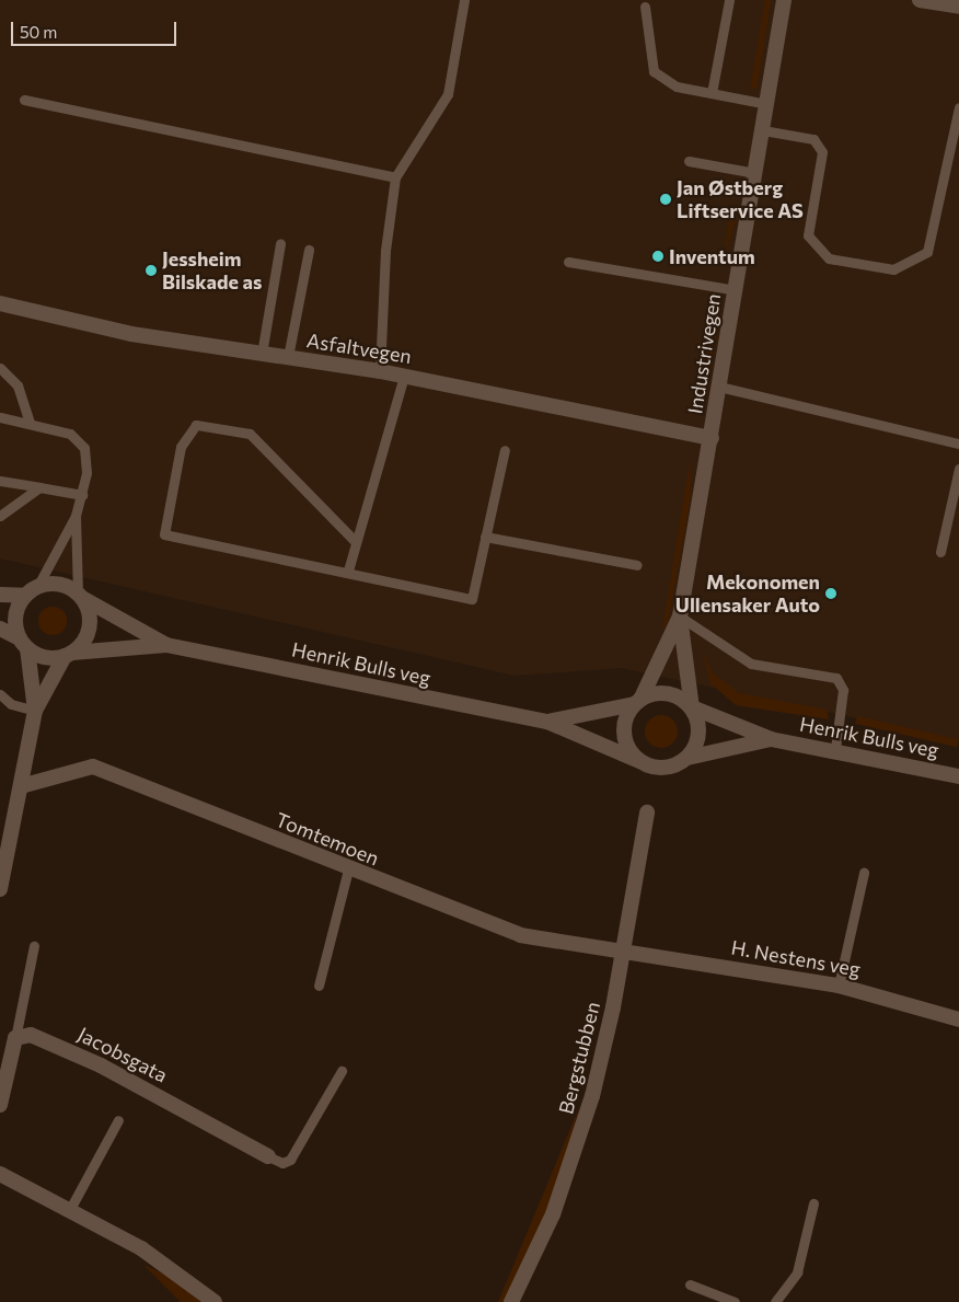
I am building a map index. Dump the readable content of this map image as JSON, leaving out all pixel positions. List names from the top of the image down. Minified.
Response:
{"streets":{"street":["Asfaltvegen","Industrivegen","Henrik Bulls veg","Tomtemoen","H. Nestens veg","Jacobsgata","Bergstubben"]},"crossings":[["Asfaltvegen","Industrivegen"],["Industrivegen","Henrik Bulls veg"],["Tomtemoen","H. Nestens veg"],["Tomtemoen","Bergstubben"],["H. Nestens veg","Bergstubben"]],"places":["Jan Østberg Liftservice AS","Inventum","Jessheim Bilskade as","Mekonomen Ullensaker Auto"],"scale_bar":"50 m"}
